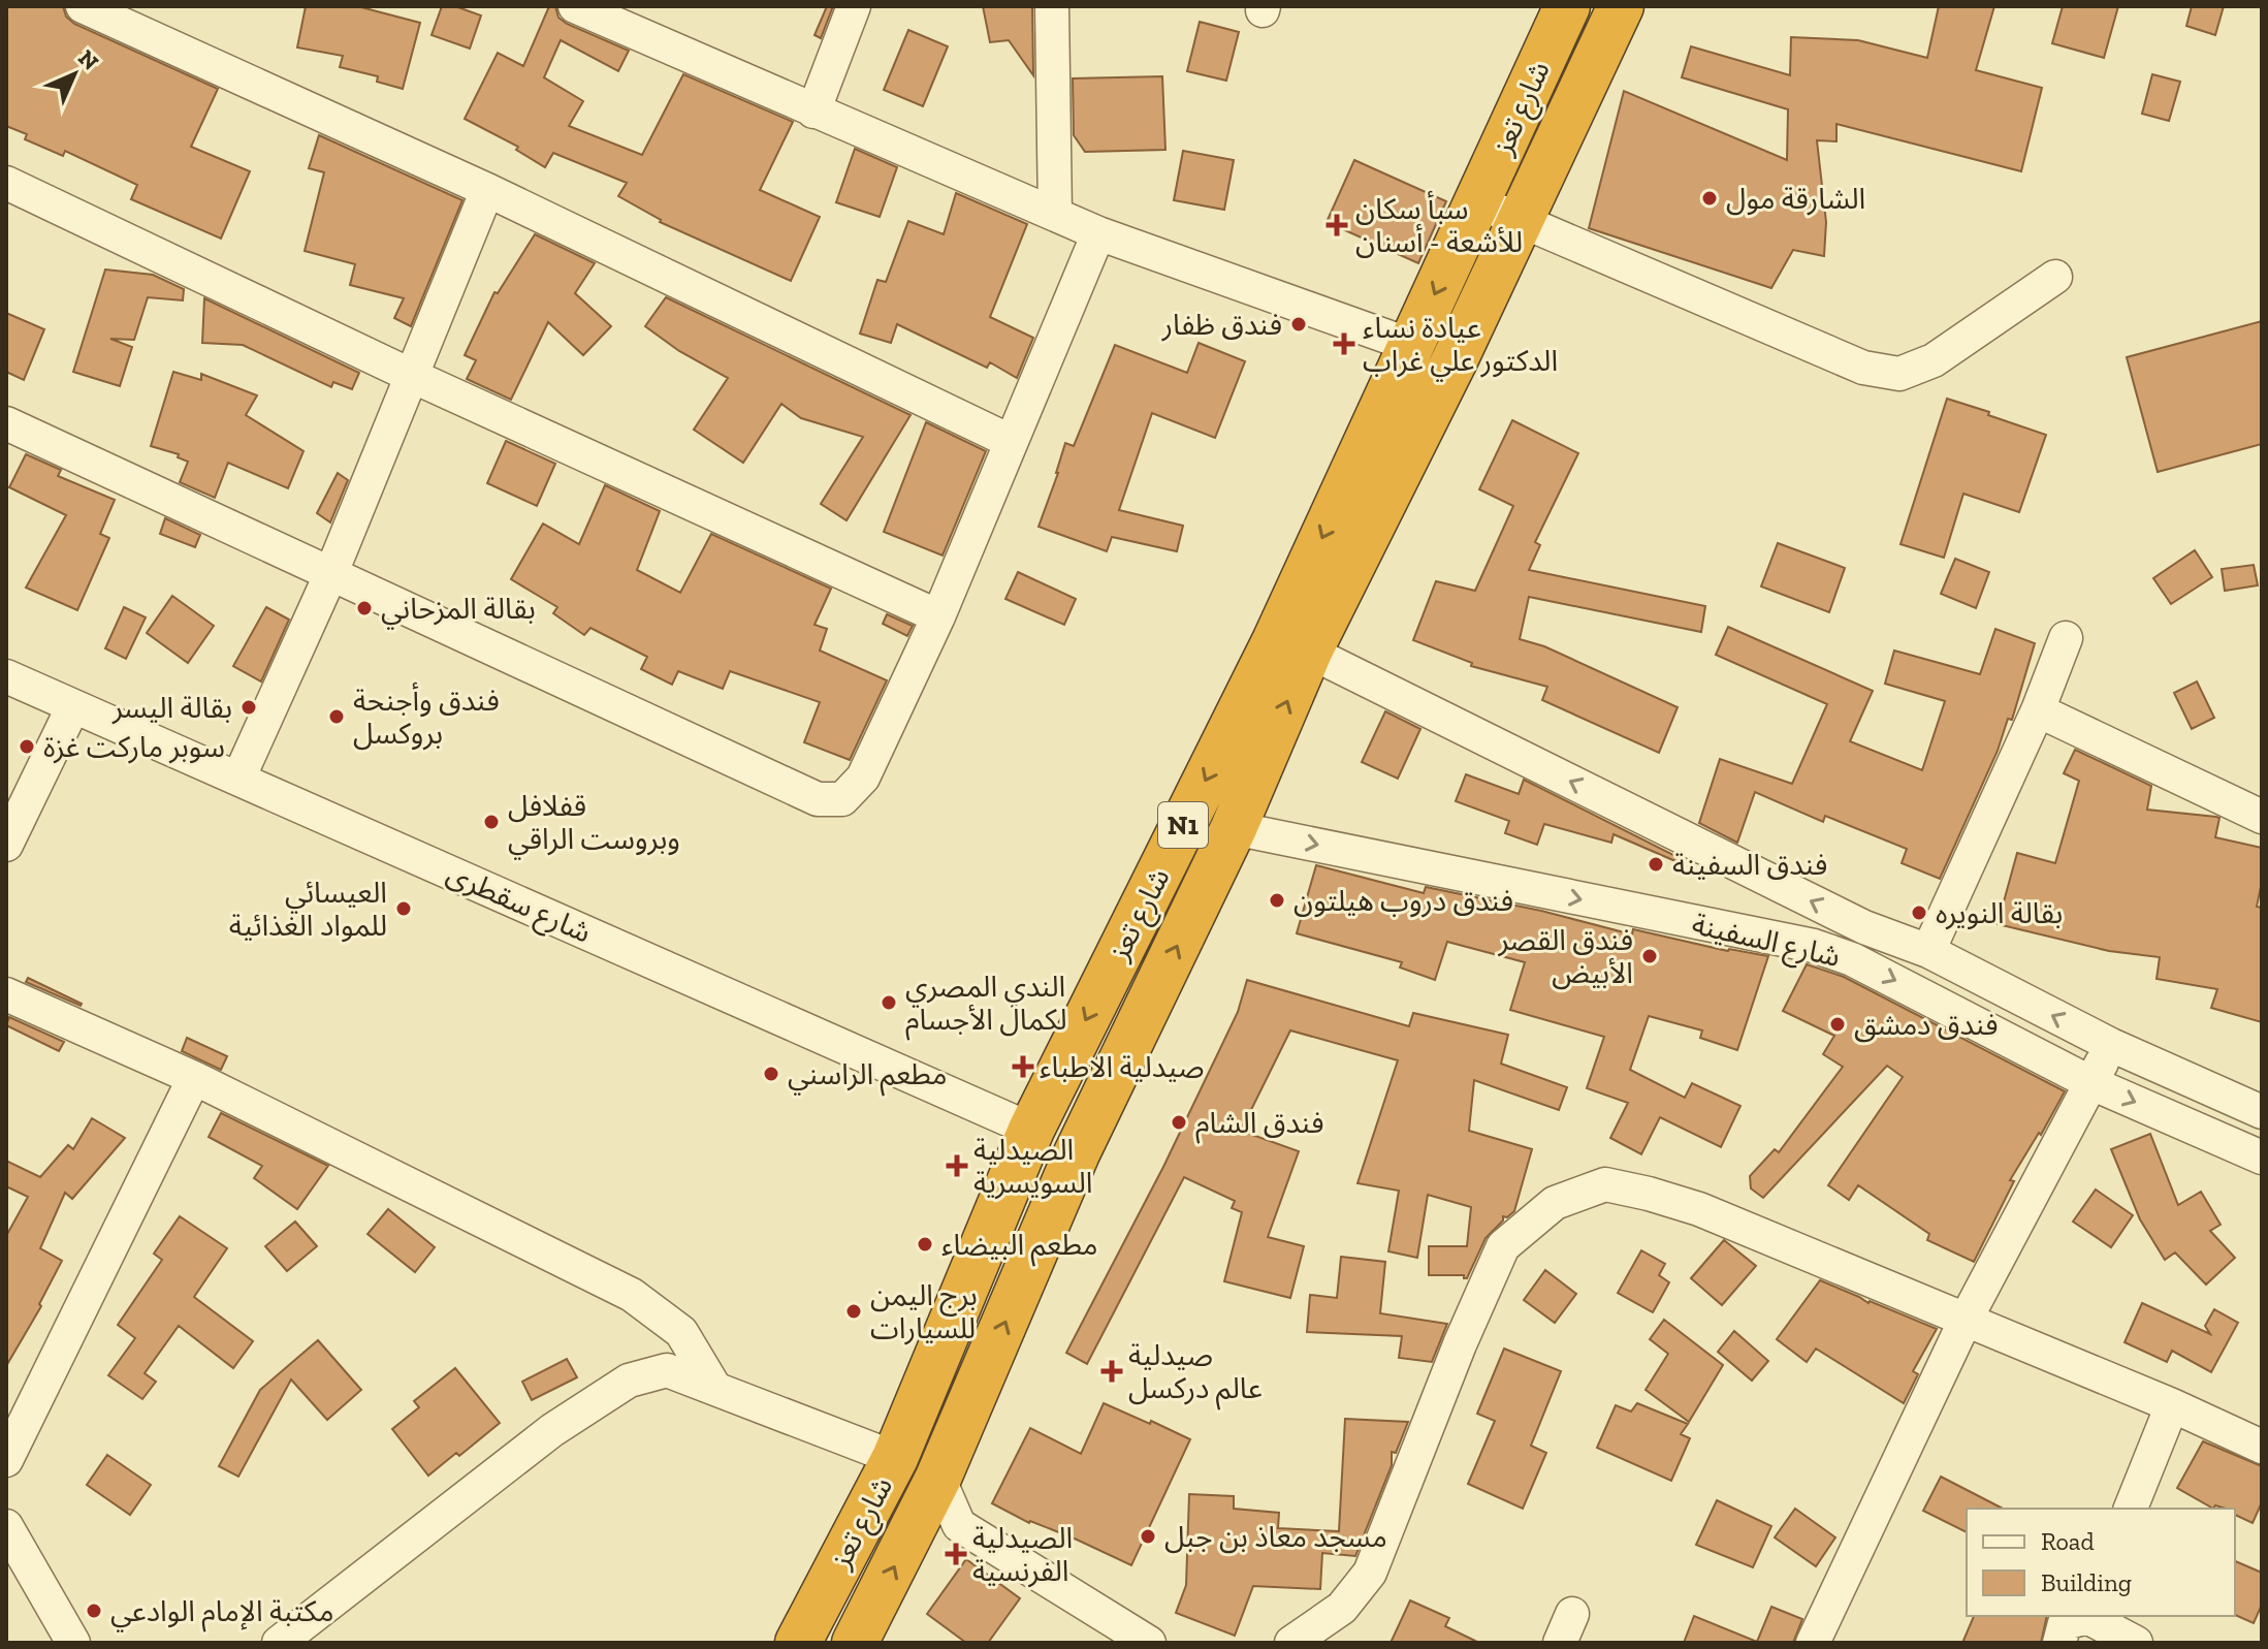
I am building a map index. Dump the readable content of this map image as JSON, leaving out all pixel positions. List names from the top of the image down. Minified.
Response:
{"streets":{"highway":["شارع تعز","N1"],"street":["شارع سقطرى","شارع السفينة"]},"crossings":[["شارع تعز","شارع سقطرى"],["شارع تعز","شارع السفينة"]],"places":{"other":["الشارقة مول","فندق ظفار","بقالة المزحاني","بقالة اليسر","فندق وأجنحة بروكسل","سوبر ماركت غزة","قفلافل وبروست الراقي","فندق السفينة","فندق دروب هيلتون","العيسائي للمواد الغذائية","بقالة النويره","فندق القصر الأبيض","الندي المصري لكمال الأجسام","فندق دمشق","مطعم الراسني","فندق الشام","مطعم البيضاء","برج اليمن للسيارات","مسجد معاذ بن جبل","مكتبة الإمام الوادعي"],"health":["سبأ سكان للأشعة - أسنان","عيادة نساء الدكتور علي غراب","صيدلية الاطباء","الصيدلية السويسرية","صيدلية عالم دركسل","الصيدلية الفرنسية"]},"legend":["Road","Building"],"north":"top right"}
